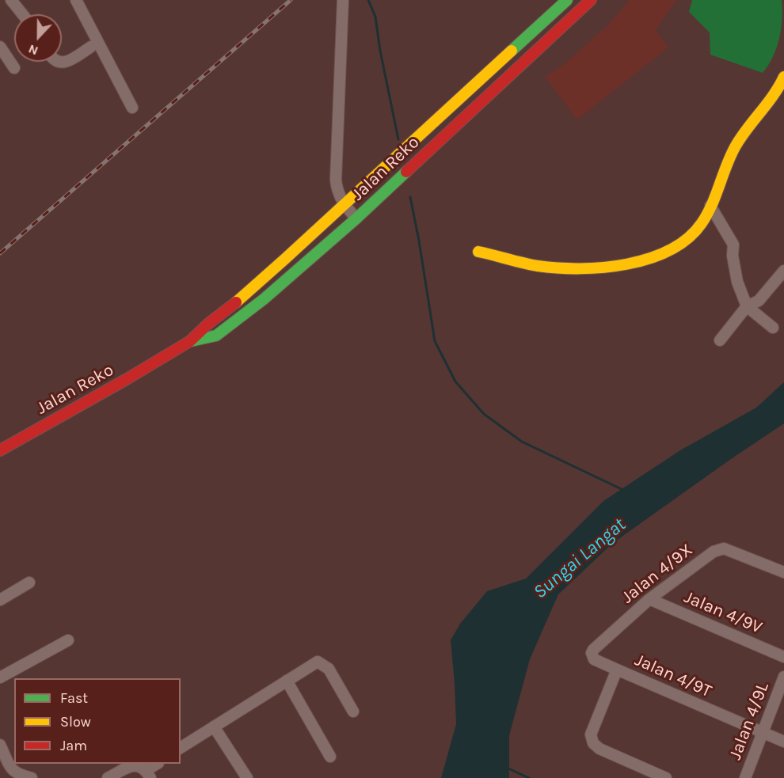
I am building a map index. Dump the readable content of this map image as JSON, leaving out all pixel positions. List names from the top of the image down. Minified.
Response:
{"streets":{"main road":["Jalan Reko"],"street":["Jalan 4/9X","Jalan 4/9V","Jalan 4/9T","Jalan 4/9L"]},"crossings":[["Jalan 4/9X","Jalan 4/9V"],["Jalan 4/9X","Jalan 4/9T"],["Jalan 4/9T","Jalan 4/9L"]],"water":["Sungai Langat"],"legend":["Fast","Slow","Jam"],"north":"bottom"}
